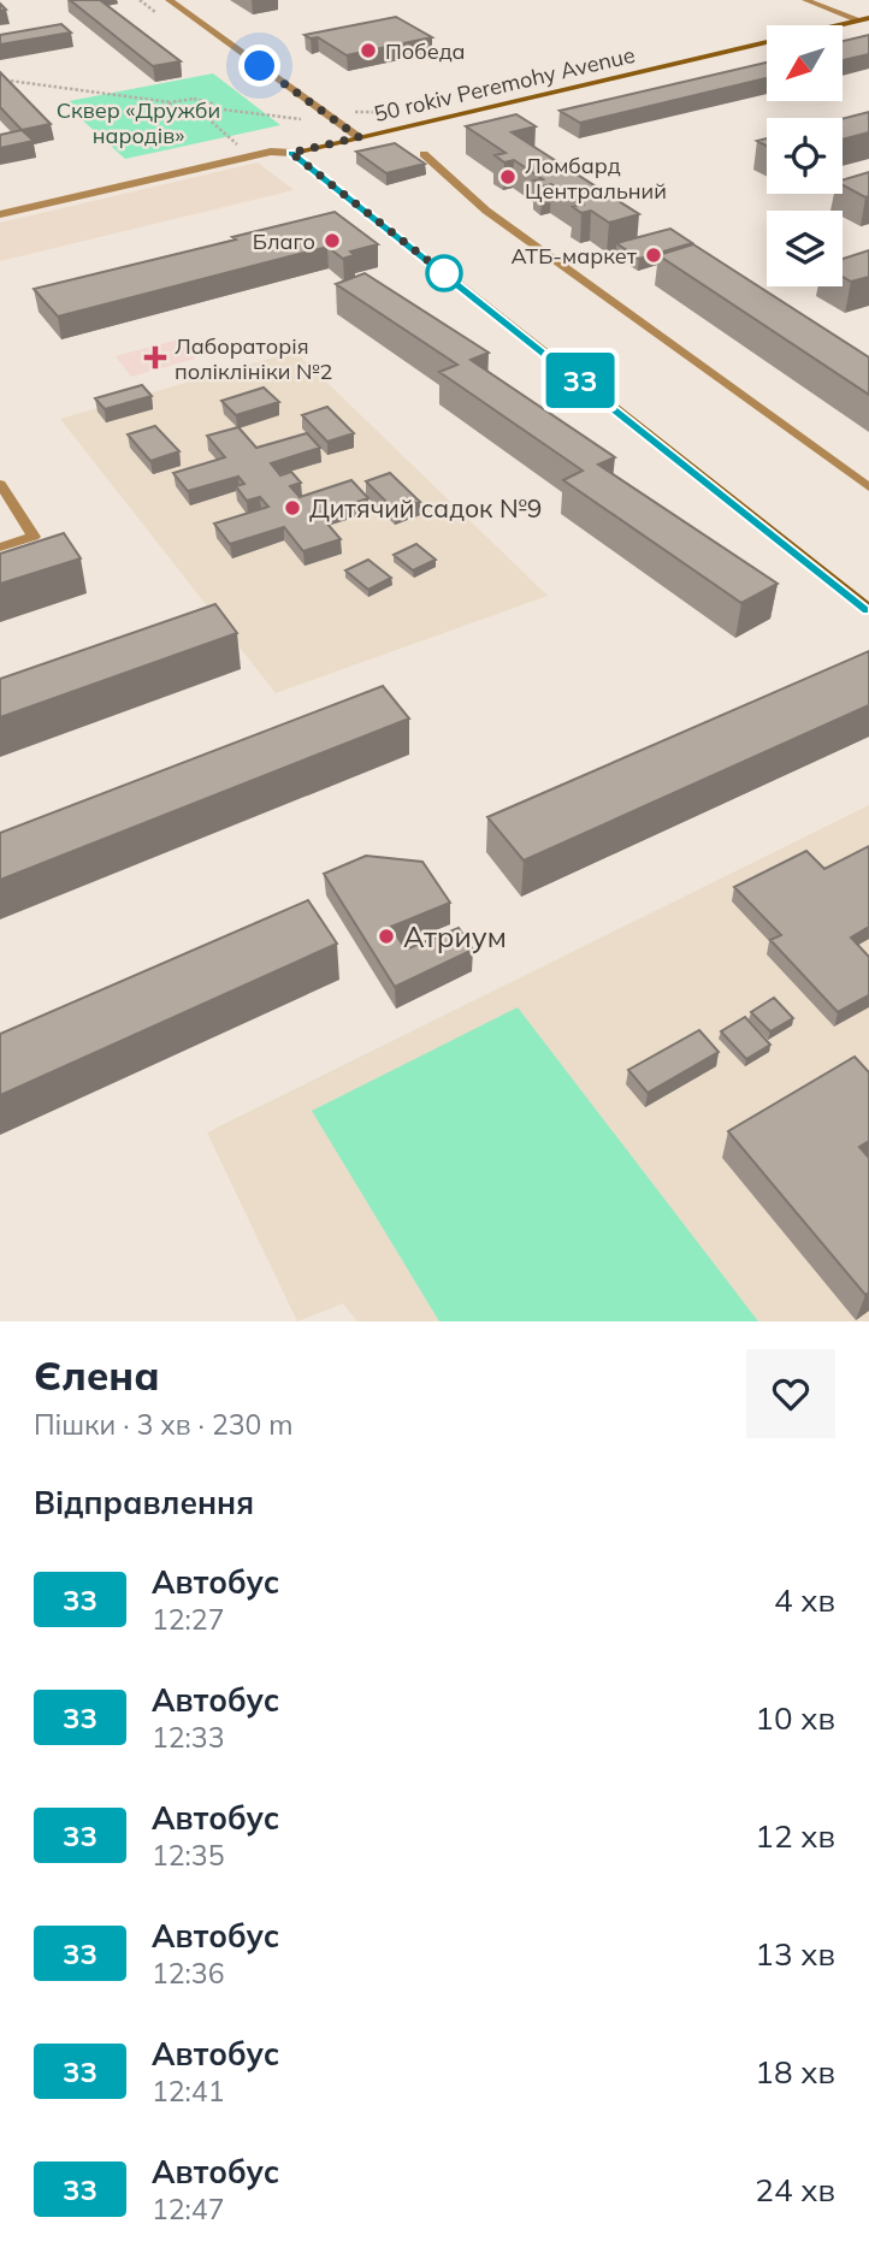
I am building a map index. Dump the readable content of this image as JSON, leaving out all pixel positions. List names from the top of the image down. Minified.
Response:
{"streets":{"main road":["50 rokiv Peremohy Avenue"]},"parks":["Сквер «Дружби народів»"],"places":{"other":["Победа","Ломбард Центральний","Благо","АТБ-маркет","Дитячий садок №9","Атриум"],"health":["Лабораторія поліклініки №2"]},"lines":["bus line 33"],"north":"bottom left","page":{"on_map":"33","heading":[["Єлена","Пішки · 3 хв · 230 m"],"Відправлення"],"list":[{"mark":"33","name":"Автобус","note":"12:27","value":"4 хв"},{"mark":"33","name":"Автобус","note":"12:33","value":"10 хв"},{"mark":"33","name":"Автобус","note":"12:35","value":"12 хв"},{"mark":"33","name":"Автобус","note":"12:36","value":"13 хв"},{"mark":"33","name":"Автобус","note":"12:41","value":"18 хв"},{"mark":"33","name":"Автобус","note":"12:47","value":"24 хв"}]}}
